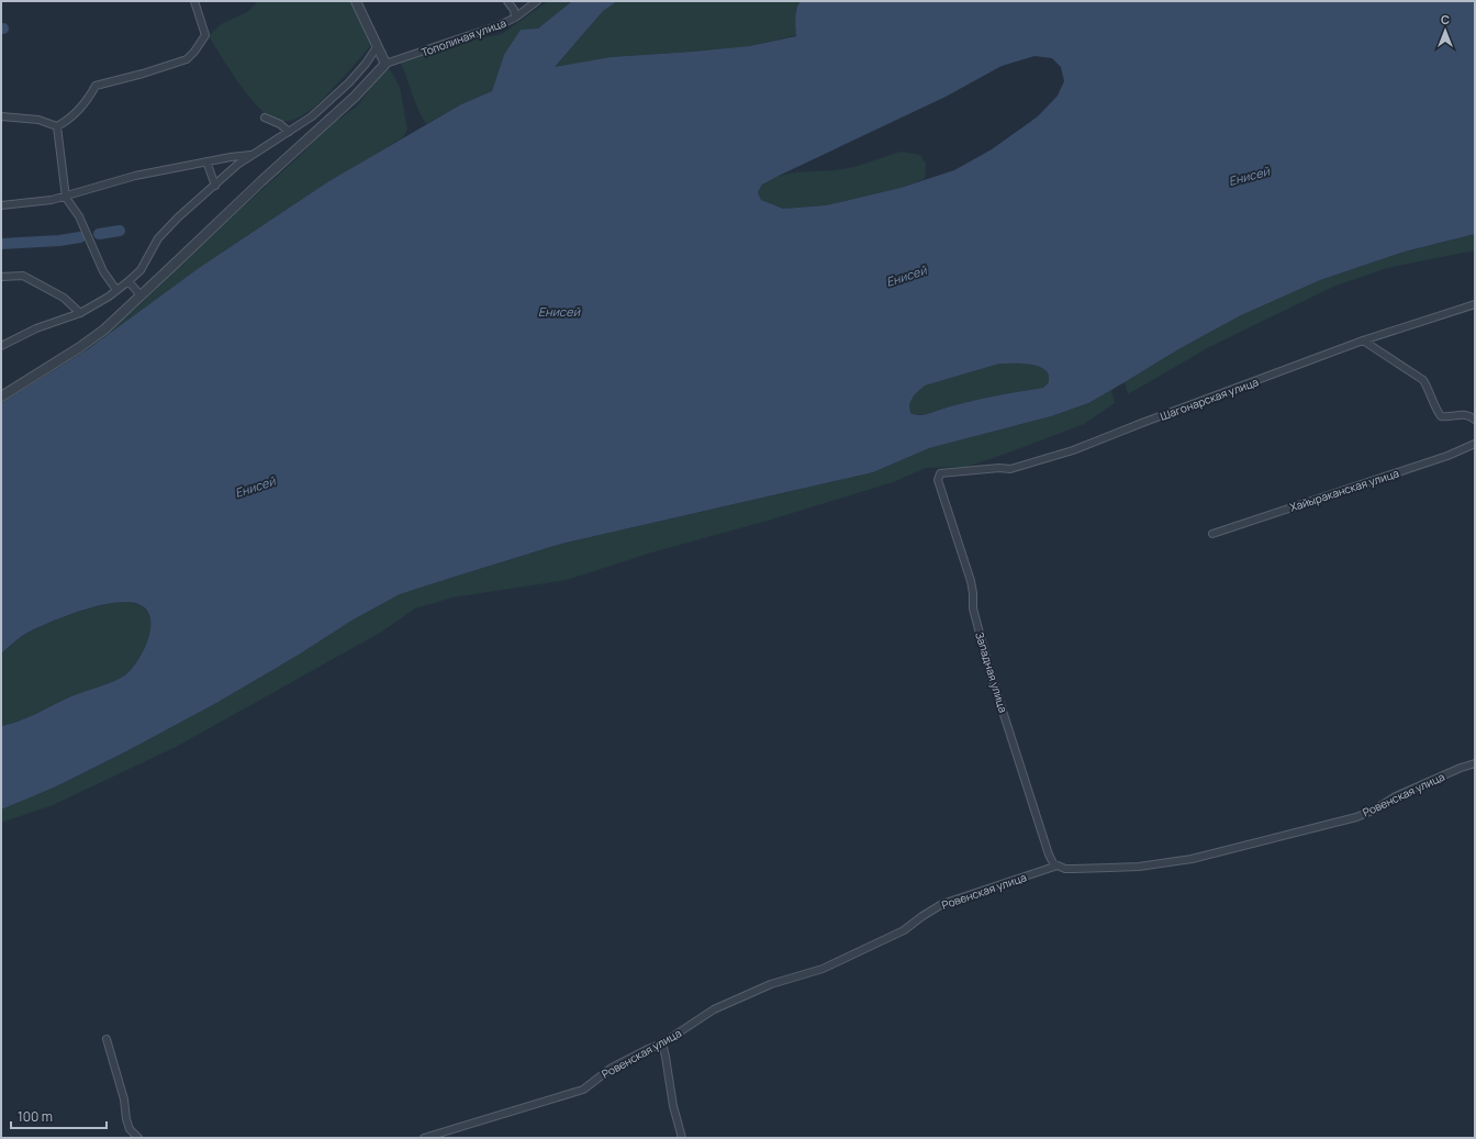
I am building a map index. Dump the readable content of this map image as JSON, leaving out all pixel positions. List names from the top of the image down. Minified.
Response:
{"streets":{"street":["Тополиная улица","Шагонарская улица","Хайыраканская улица","Западная улица","Ровенская улица"]},"crossings":[["Шагонарская улица","Западная улица"],["Западная улица","Ровенская улица"]],"water":["Енисей"],"scale_bar":"100 m","north":"top"}
